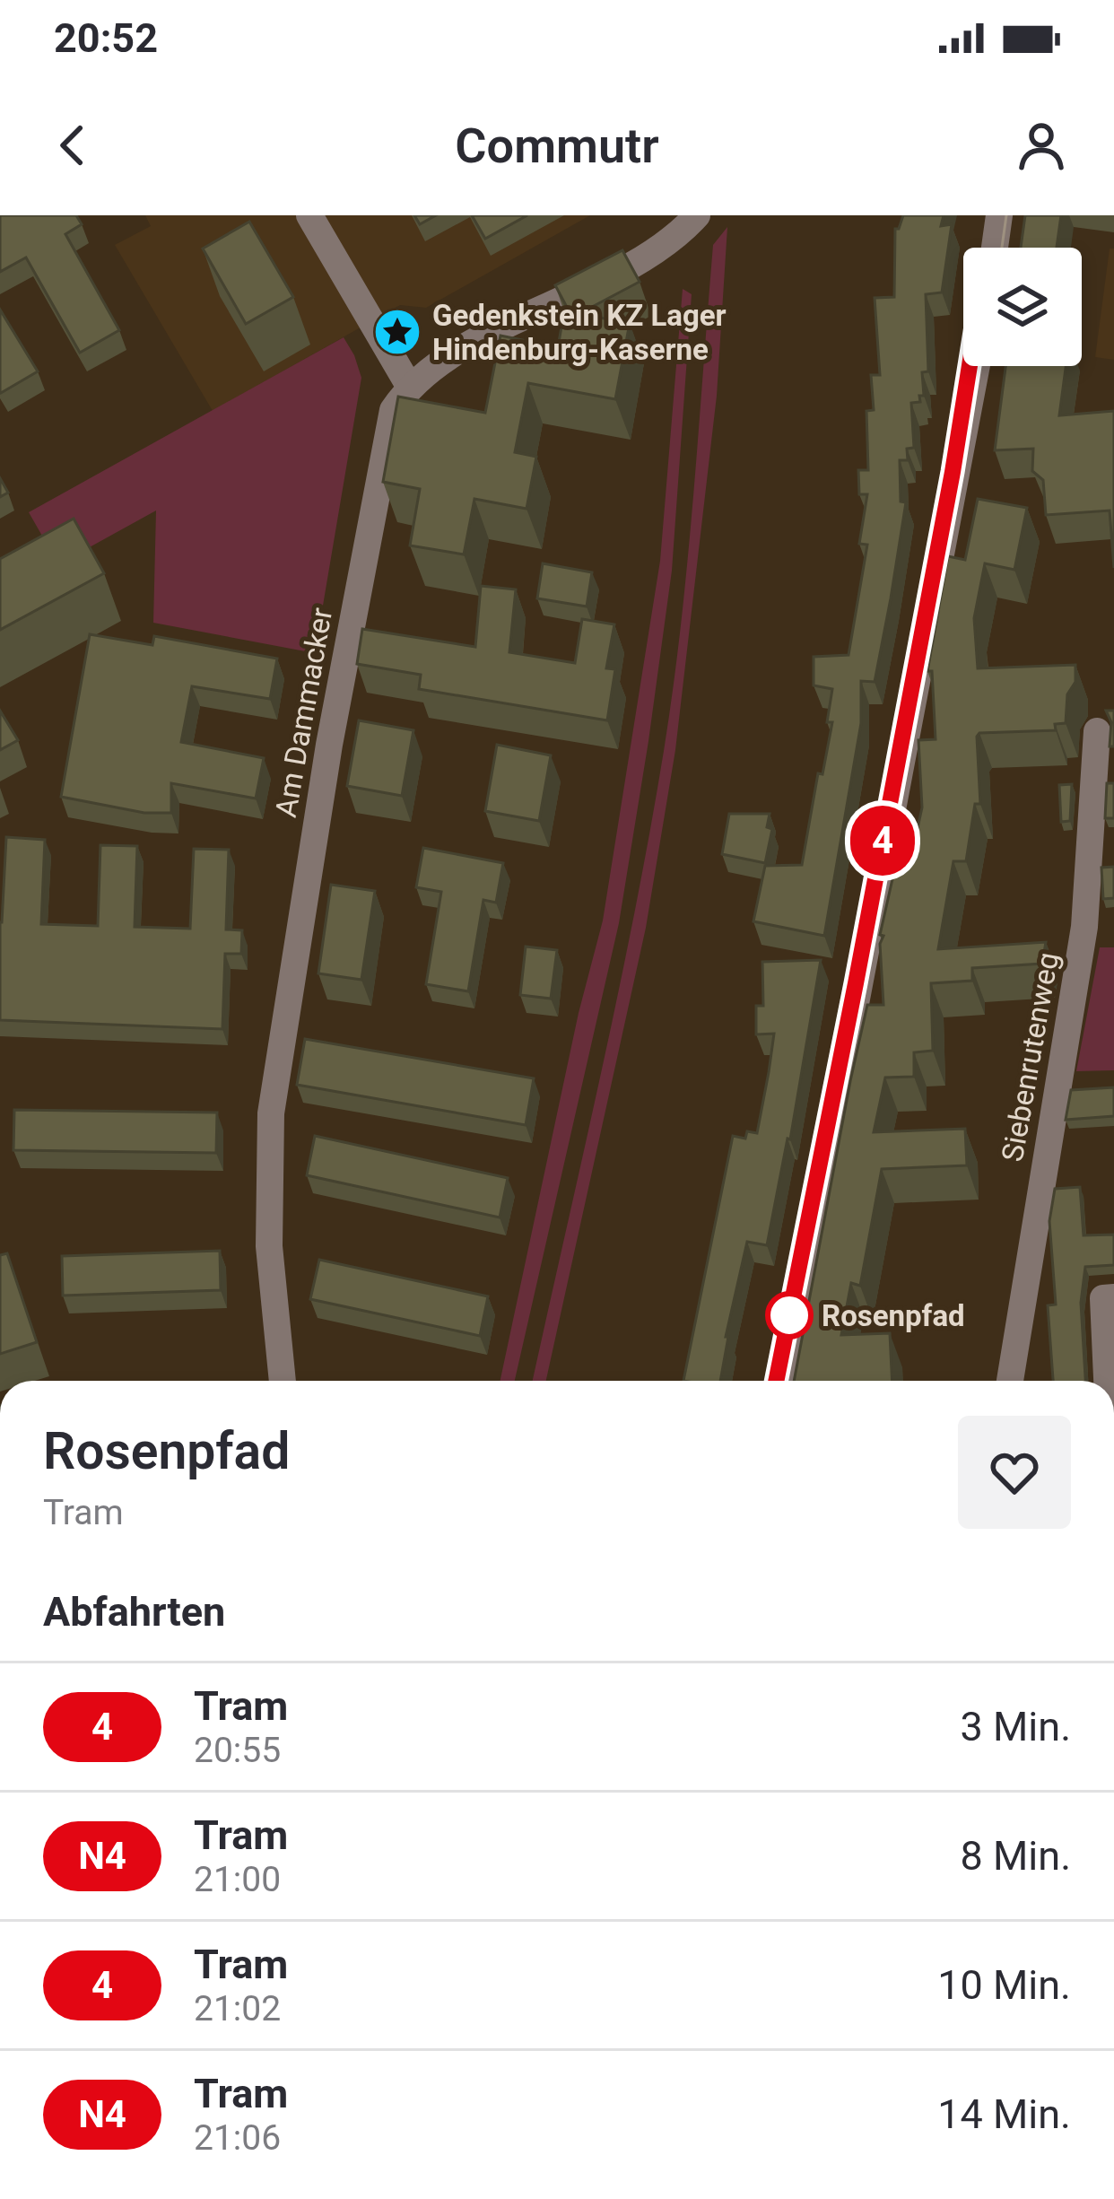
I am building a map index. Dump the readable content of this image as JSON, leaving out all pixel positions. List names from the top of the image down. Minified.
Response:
{"streets":{"street":["Am Dammacker","Siebenrutenweg"]},"places":{"place":["Gedenkstein KZ Lager Hindenburg-Kaserne"],"other":["Rosenpfad"]},"lines":["tram line 4"],"page":{"status":"20:52","header":"Commutr","on_map":"4","heading":[["Rosenpfad","Tram"],"Abfahrten"],"list":[{"mark":"4","name":"Tram","note":"20:55","value":"3 Min."},{"mark":"N4","name":"Tram","note":"21:00","value":"8 Min."},{"mark":"4","name":"Tram","note":"21:02","value":"10 Min."},{"mark":"N4","name":"Tram","note":"21:06","value":"14 Min."}]}}
